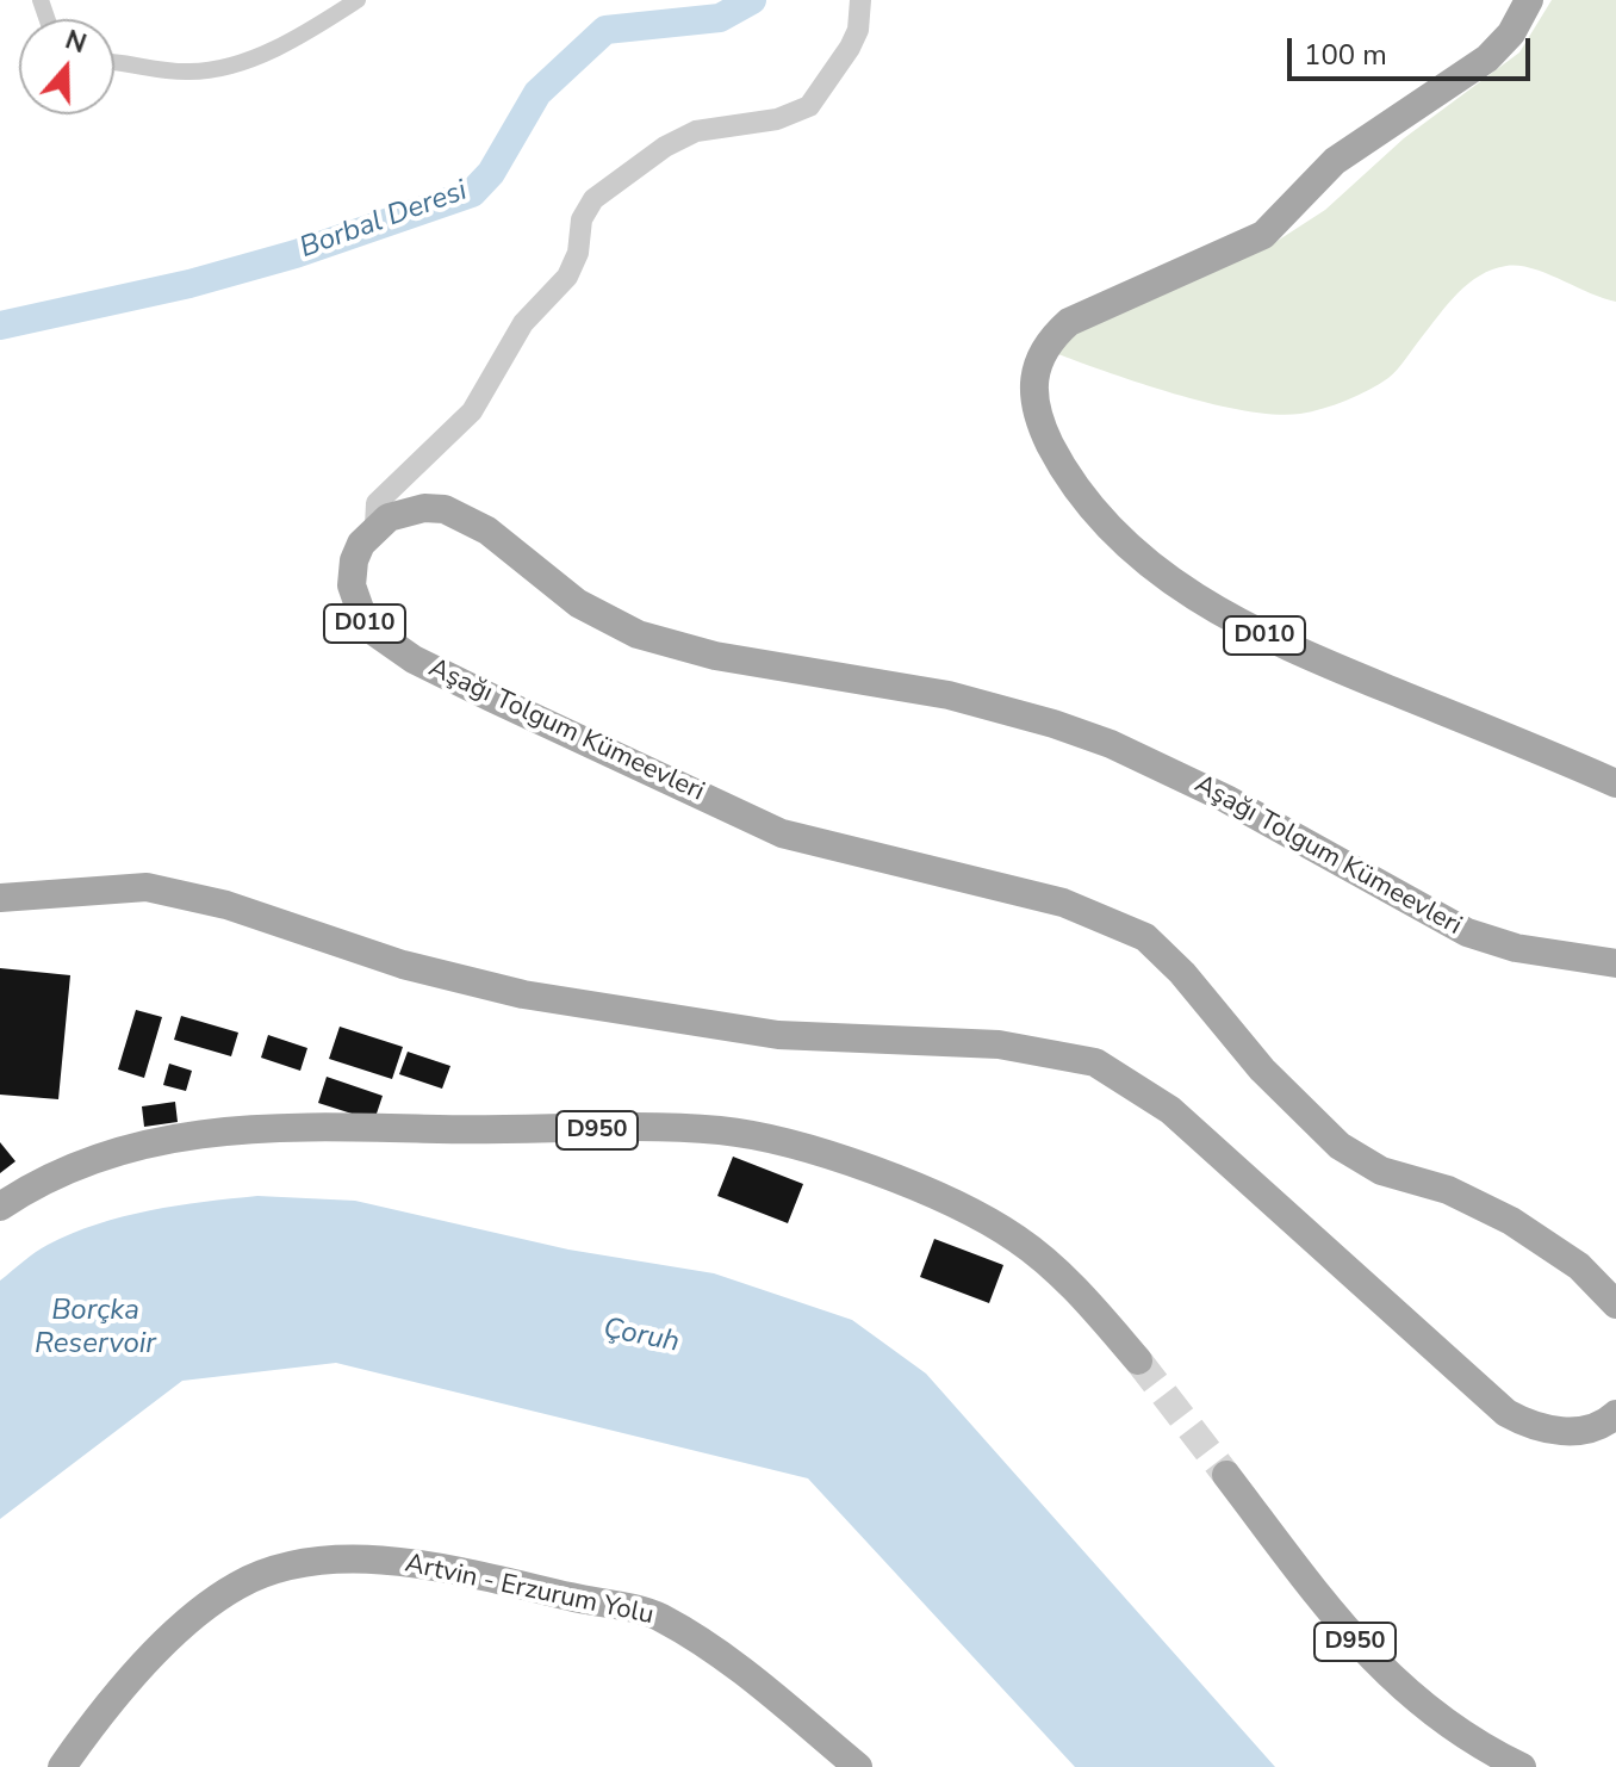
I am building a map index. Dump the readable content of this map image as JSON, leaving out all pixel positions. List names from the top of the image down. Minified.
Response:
{"streets":{"main road":["D010","Aşağı Tolgum Kümeevleri","D950","Artvin - Erzurum Yolu"]},"water":["Borbal Deresi","Borçka Reservoir","Çoruh"],"scale_bar":"100 m","north":"top"}
